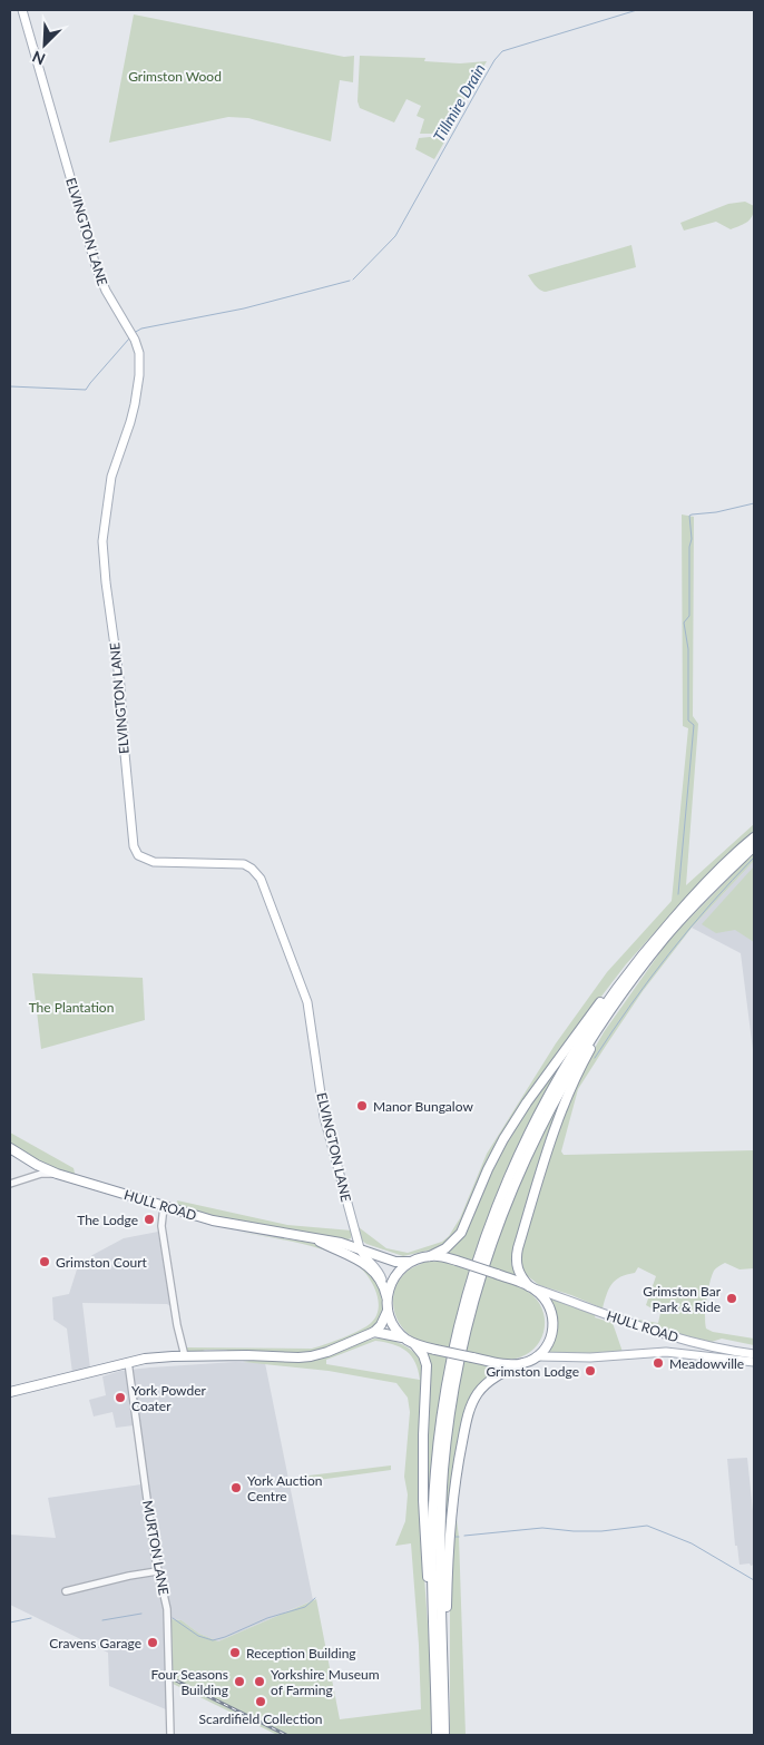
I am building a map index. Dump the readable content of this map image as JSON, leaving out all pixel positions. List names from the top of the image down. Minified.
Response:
{"streets":{"highway":["HULL ROAD"],"main road":["ELVINGTON LANE"],"street":["MURTON LANE"]},"crossings":[["ELVINGTON LANE","HULL ROAD"]],"water":["Tillmire Drain"],"parks":["Grimston Wood","The Plantation"],"places":["Manor Bungalow","The Lodge","Grimston Court","Grimston Bar Park & Ride","Meadowville","Grimston Lodge","York Powder Coater","York Auction Centre","Cravens Garage","Reception Building","Four Seasons Building","Yorkshire Museum of Farming","Scardifield Collection"],"north":"bottom left"}
